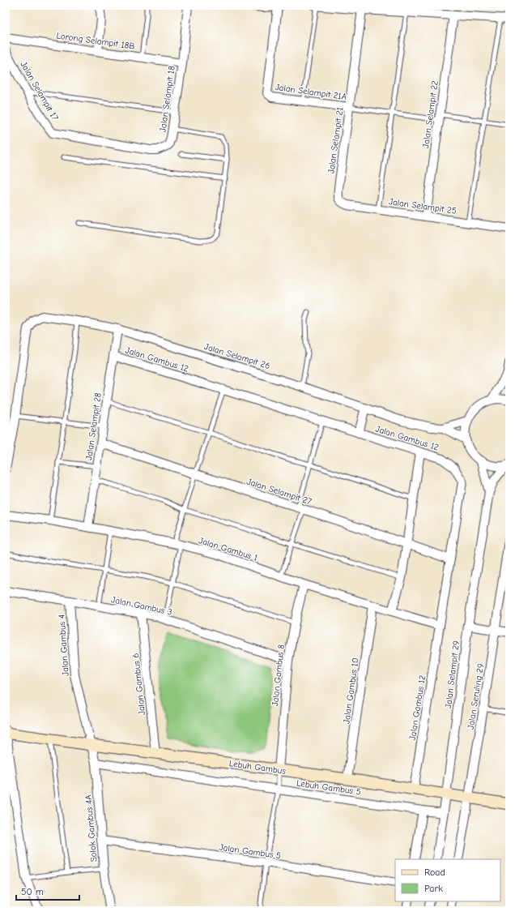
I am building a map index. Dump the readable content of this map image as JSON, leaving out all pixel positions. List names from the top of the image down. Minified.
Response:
{"streets":{"street":["Lorong Selampit 18B","Jalan Selampit 17","Jalan Selampit 21A","Jalan Selampit 18","Jalan Selampit 22","Jalan Selampit 21","Jalan Selampit 25","Jalan Selampit 26","Jalan Gambus 12","Jalan Selampit 28","Jalan Selampit 27","Jalan Gambus 1","Jalan Gambus 3","Jalan Gambus 4","Jalan Selampit 29","Jalan Gambus 8","Jalan Gambus 6","Jalan Gambus 10","Jalan Seruling 29","Lebuh Gambus","Lebuh Gambus 5","Solok Gambus 4A","Jalan Gambus 5"]},"crossings":[["Lorong Selampit 18B","Jalan Selampit 18"],["Jalan Selampit 17","Jalan Selampit 18"],["Jalan Selampit 21A","Jalan Selampit 22"],["Jalan Selampit 21A","Jalan Selampit 21"],["Jalan Selampit 22","Jalan Selampit 25"],["Jalan Selampit 21","Jalan Selampit 25"],["Jalan Selampit 26","Jalan Selampit 28"],["Jalan Gambus 12","Jalan Selampit 28"],["Jalan Gambus 12","Jalan Selampit 27"],["Jalan Gambus 12","Jalan Gambus 1"],["Jalan Gambus 12","Lebuh Gambus"],["Jalan Selampit 28","Jalan Selampit 27"],["Jalan Selampit 28","Jalan Gambus 1"],["Jalan Gambus 1","Jalan Gambus 8"],["Jalan Gambus 1","Jalan Gambus 10"],["Jalan Gambus 3","Jalan Gambus 4"],["Jalan Gambus 3","Jalan Gambus 8"],["Jalan Gambus 3","Jalan Gambus 6"],["Jalan Gambus 4","Lebuh Gambus"],["Jalan Gambus 4","Solok Gambus 4A"],["Jalan Selampit 29","Lebuh Gambus"],["Jalan Selampit 29","Lebuh Gambus 5"],["Jalan Gambus 8","Lebuh Gambus"],["Jalan Gambus 6","Lebuh Gambus"],["Jalan Gambus 10","Lebuh Gambus"],["Jalan Seruling 29","Lebuh Gambus"],["Lebuh Gambus","Solok Gambus 4A"],["Lebuh Gambus 5","Solok Gambus 4A"],["Solok Gambus 4A","Jalan Gambus 5"]],"legend":["Road","Park"],"scale_bar":"50 m"}
